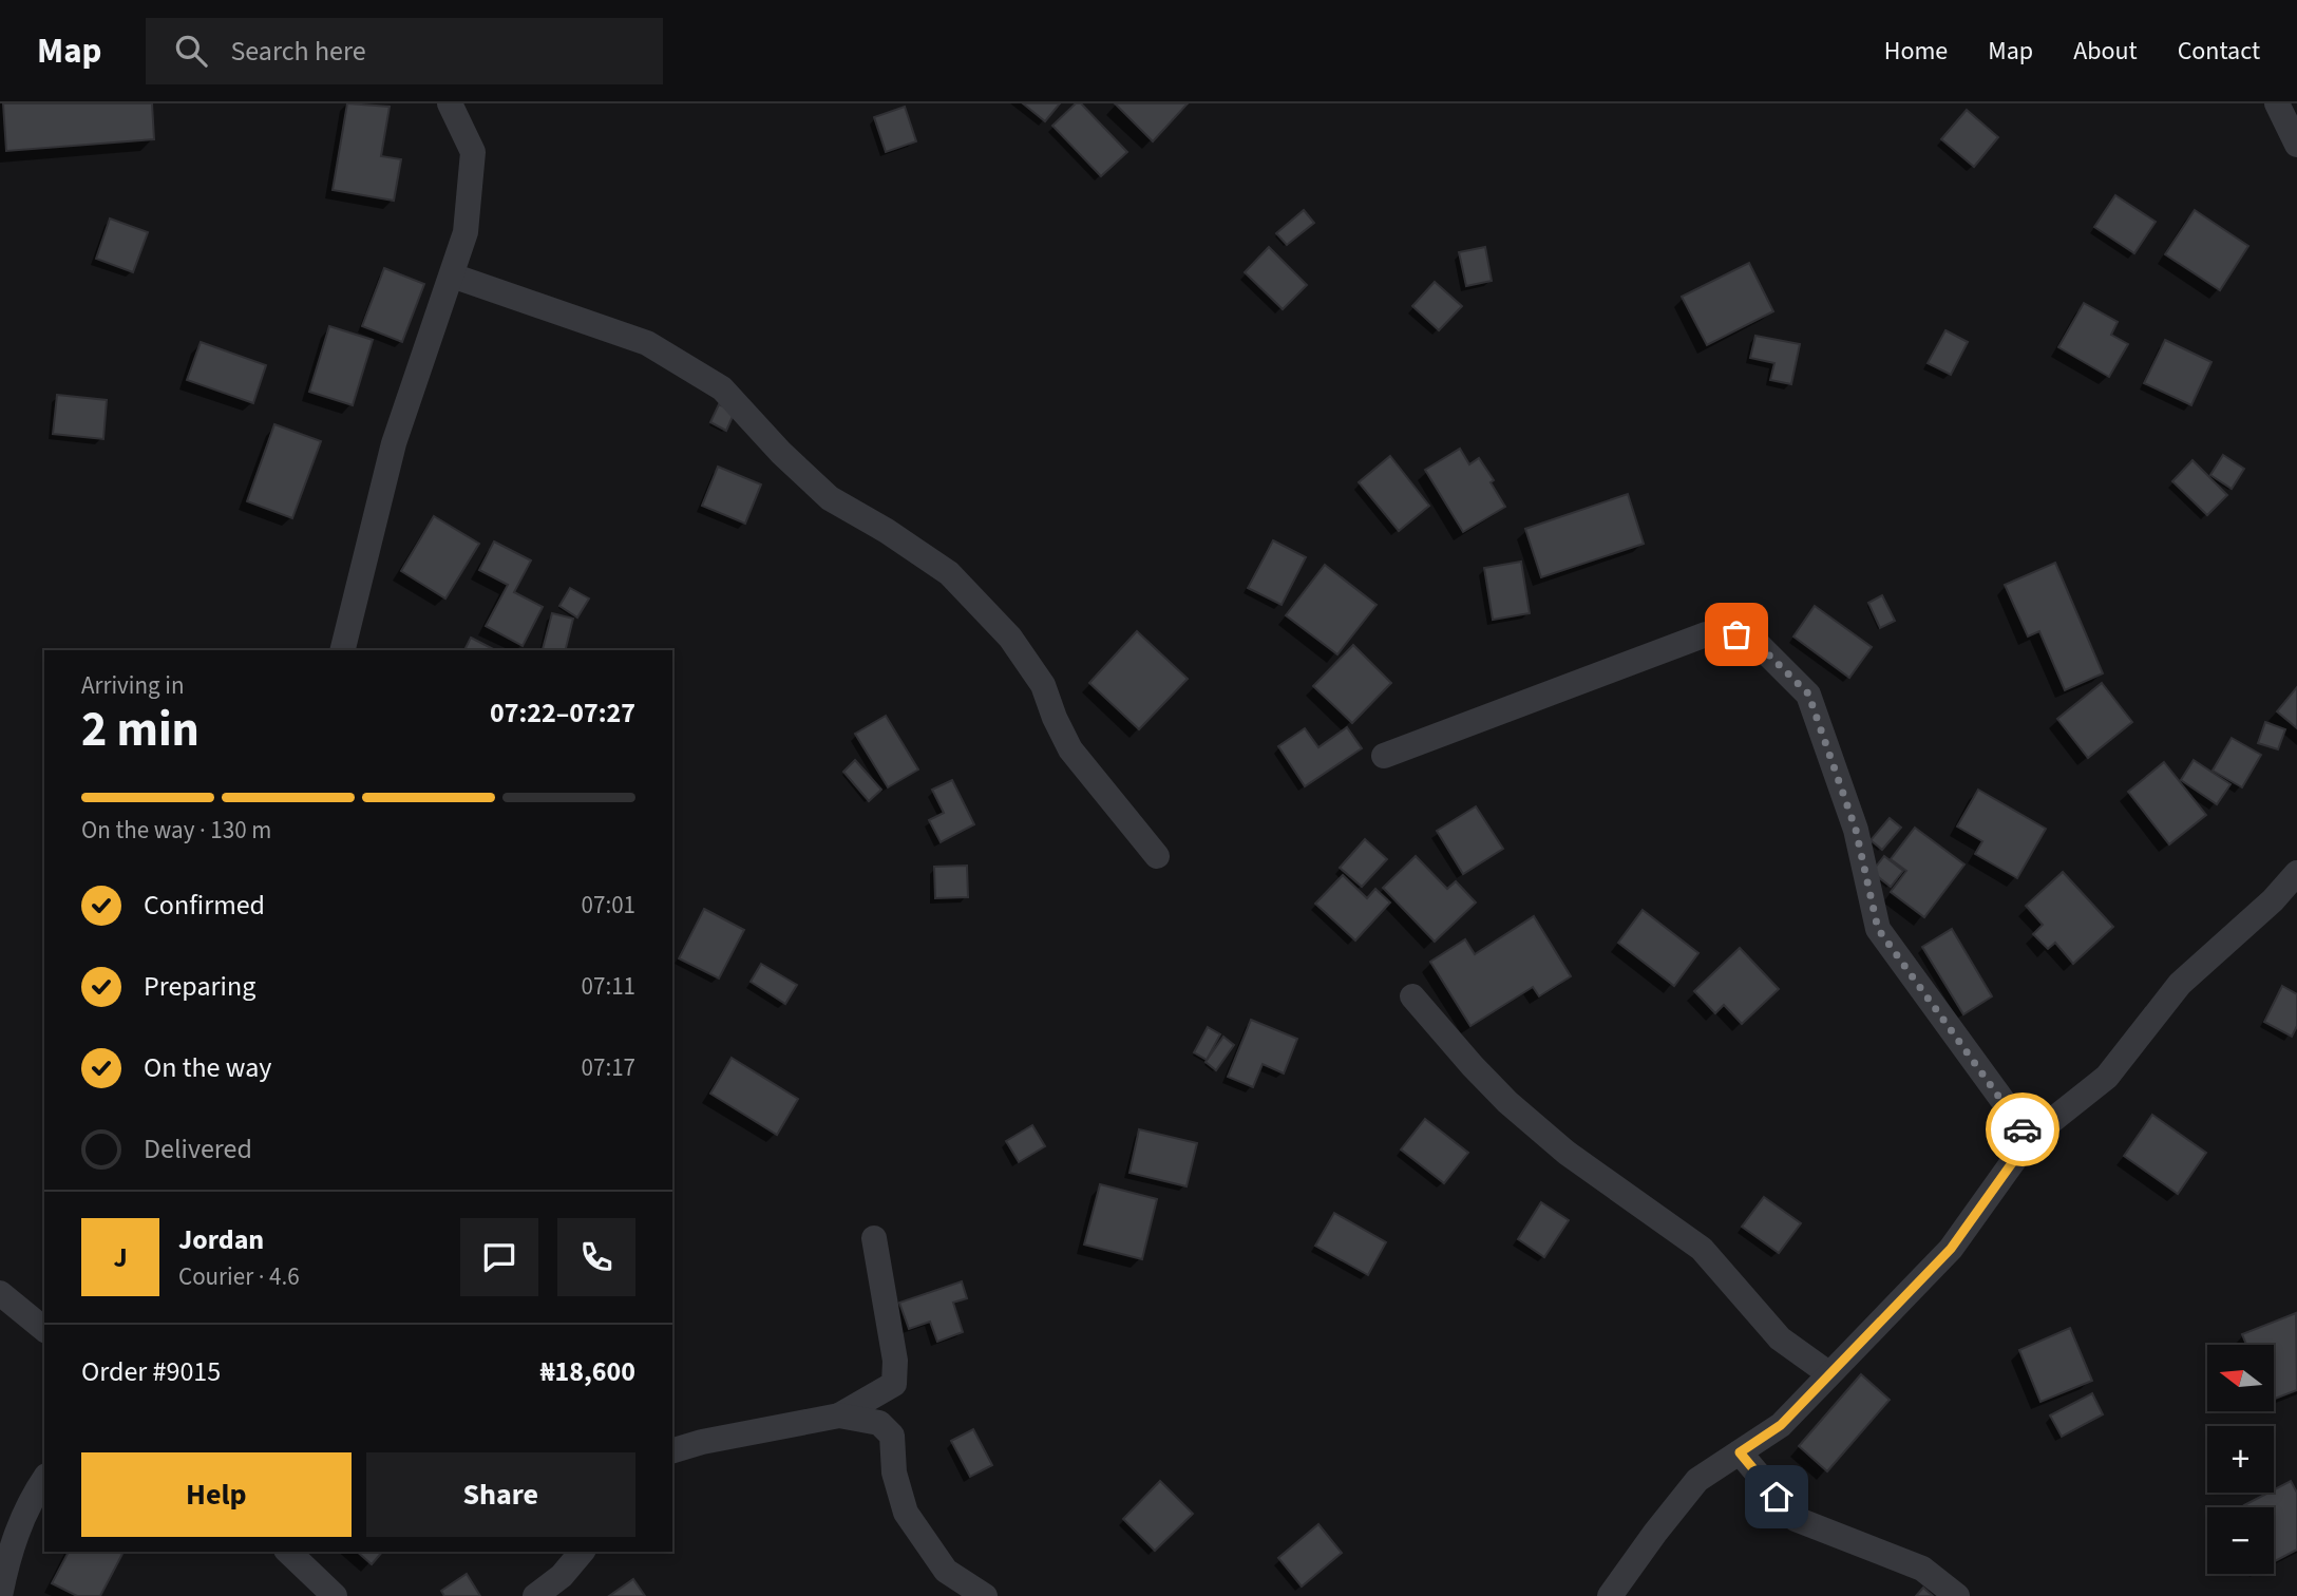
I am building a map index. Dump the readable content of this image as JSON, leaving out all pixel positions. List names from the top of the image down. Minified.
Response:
{"north":"left","page":{"header":"Map","search":"Search here","nav":["Home","Map","About","Contact"],"heading":["2 min","Arriving in","07:22–07:27"],"panel":["Jordan","Courier · 4.6","Order #9015","₦18,600"],"bar":"On the way · 130 m","list":[["Confirmed","07:01"],["Preparing","07:11"],["On the way","07:17"],"Delivered"],"round":"J","map_buttons":["+","−"],"buttons":["Help","Share"]}}
